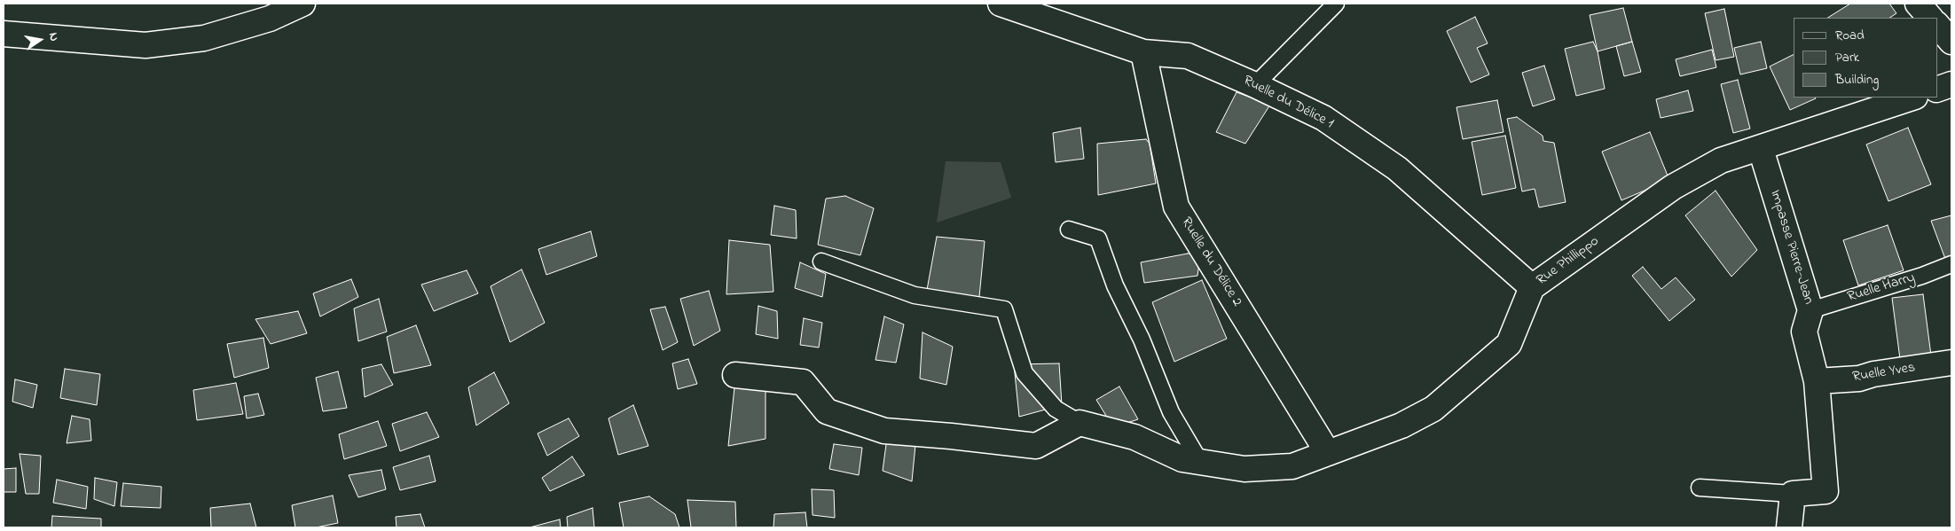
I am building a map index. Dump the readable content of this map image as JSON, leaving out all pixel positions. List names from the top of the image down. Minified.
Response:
{"streets":{"street":["Ruelle du Délice 1","Impasse Pierre-Jean","Rue Phillippo","Ruelle du Délice 2","Ruelle Yves"],"lane":["Ruelle Harry"]},"crossings":[["Ruelle du Délice 1","Rue Phillippo"],["Ruelle du Délice 1","Ruelle du Délice 2"],["Impasse Pierre-Jean","Rue Phillippo"],["Impasse Pierre-Jean","Ruelle Harry"],["Impasse Pierre-Jean","Ruelle Yves"],["Rue Phillippo","Ruelle du Délice 2"]],"legend":["Road","Park","Building"],"north":"right"}
